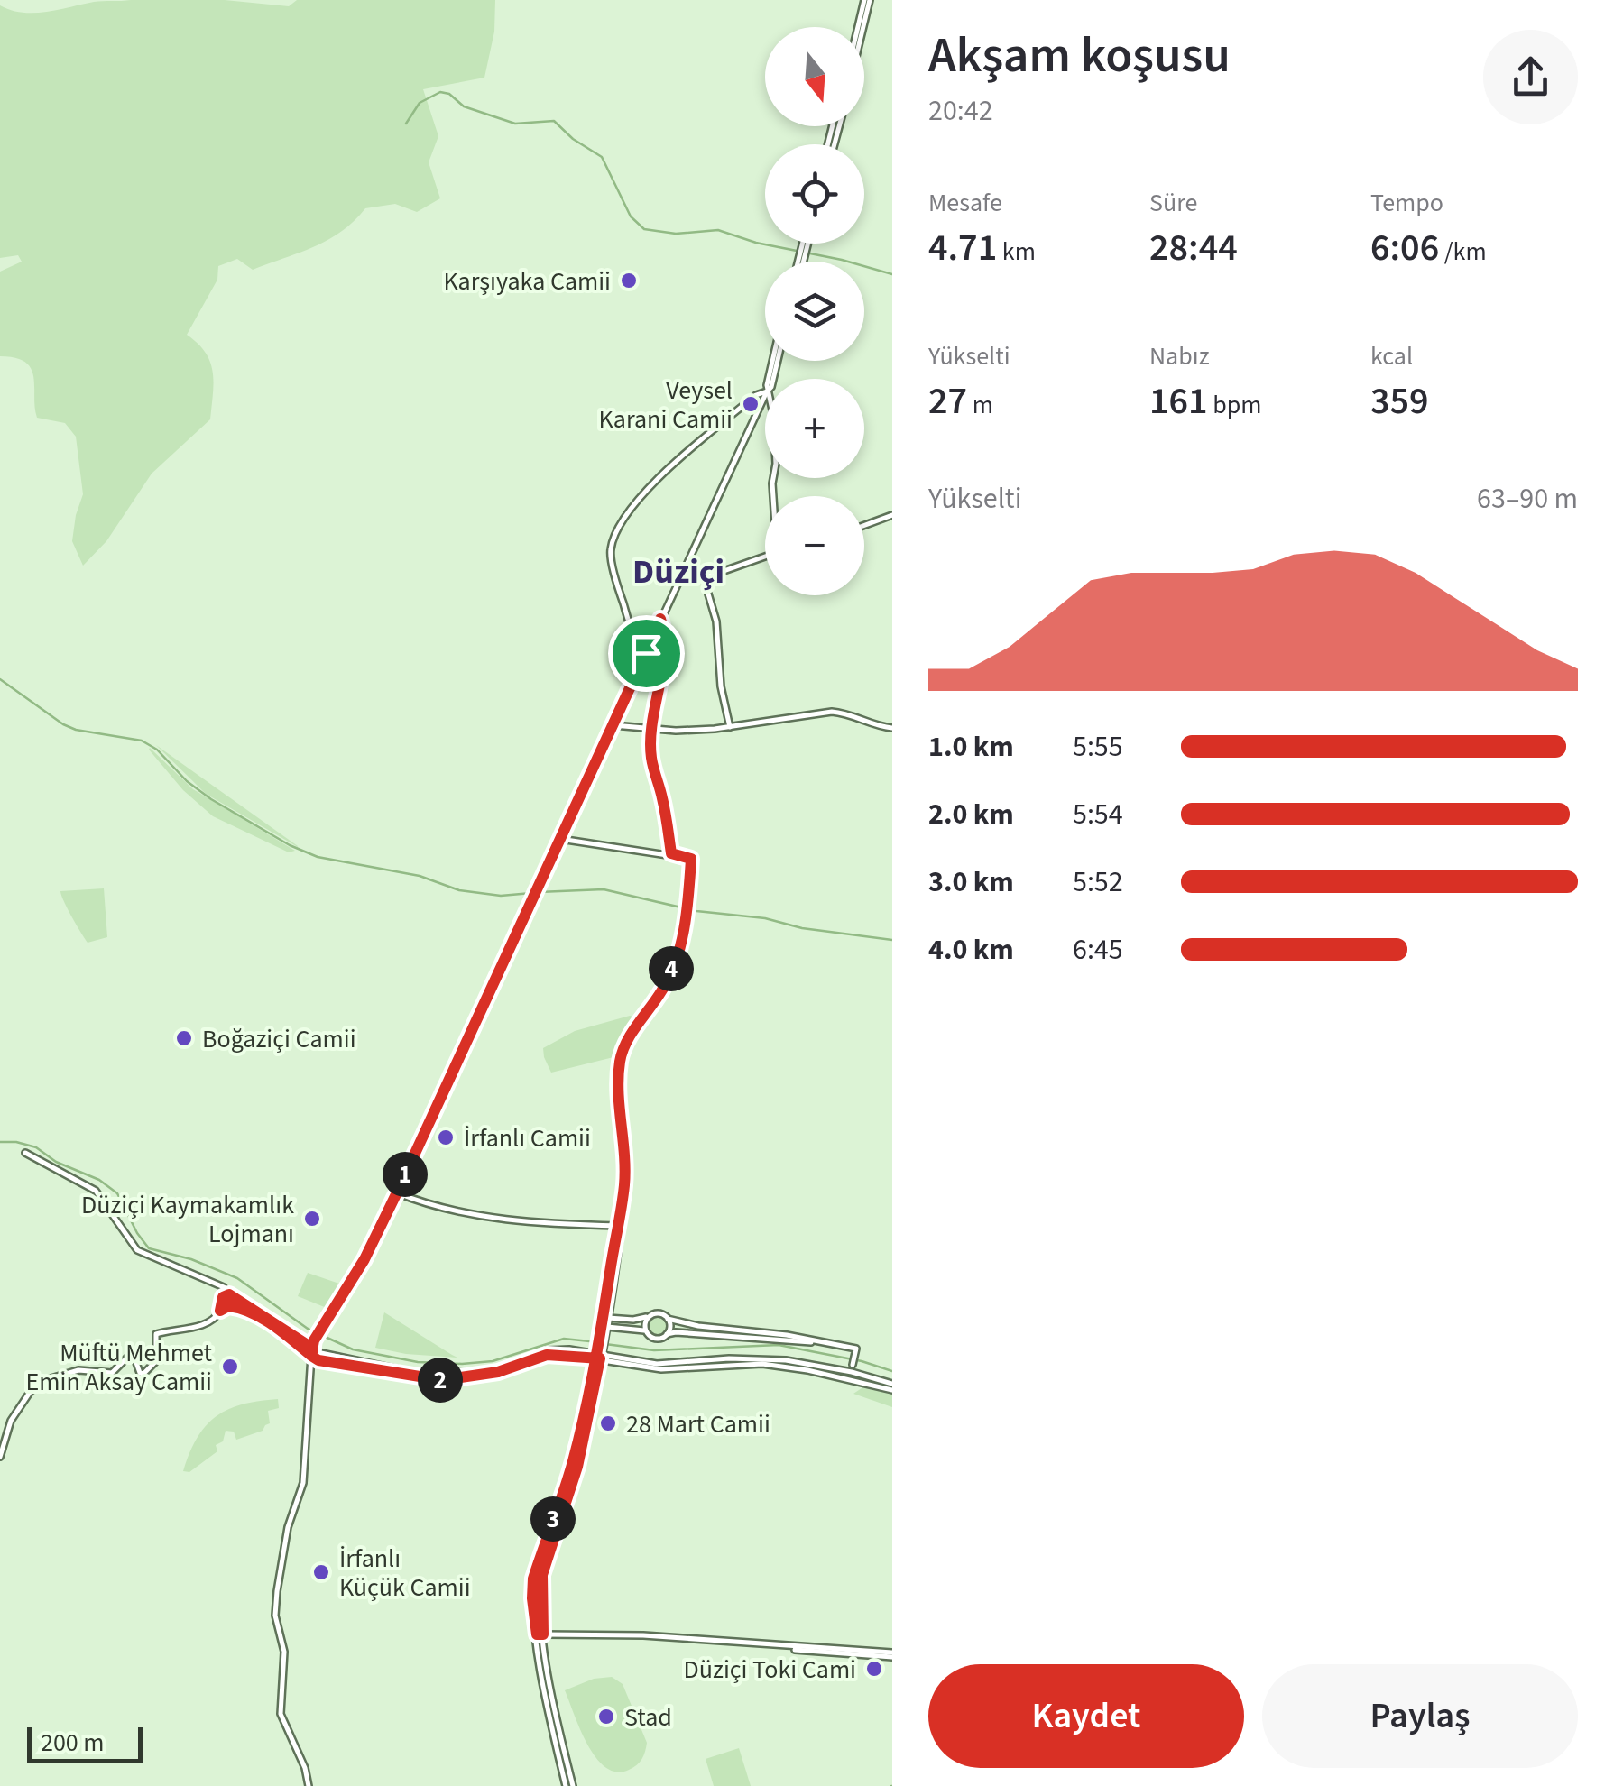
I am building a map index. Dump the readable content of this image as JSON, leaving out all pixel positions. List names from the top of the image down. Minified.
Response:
{"districts":["Düziçi"],"places":["Karşıyaka Camii","Veysel Karani Camii","Boğaziçi Camii","İrfanlı Camii","Düziçi Kaymakamlık Lojmanı","Müftü Mehmet Emin Aksay Camii","28 Mart Camii","İrfanlı Küçük Camii","Düziçi Toki Cami","Stad"],"scale_bar":"200 m","north":"bottom","page":{"heading":["Akşam koşusu","20:42"],"map_buttons":["+","−"],"stats":[["Mesafe","4.71 km"],["Süre","28:44"],["Tempo","6:06 /km"],["Yükselti","27 m"],["Nabız","161 bpm"],["kcal","359"]],"chart":["Yükselti","63–90 m"],"list":[{"name":"1.0 km","note":"5:55"},{"name":"2.0 km","note":"5:54"},{"name":"3.0 km","note":"5:52"},{"name":"4.0 km","note":"6:45"}],"pins":["4","1","2","3"],"buttons":["Kaydet","Paylaş"],"scale":"200 m"}}
